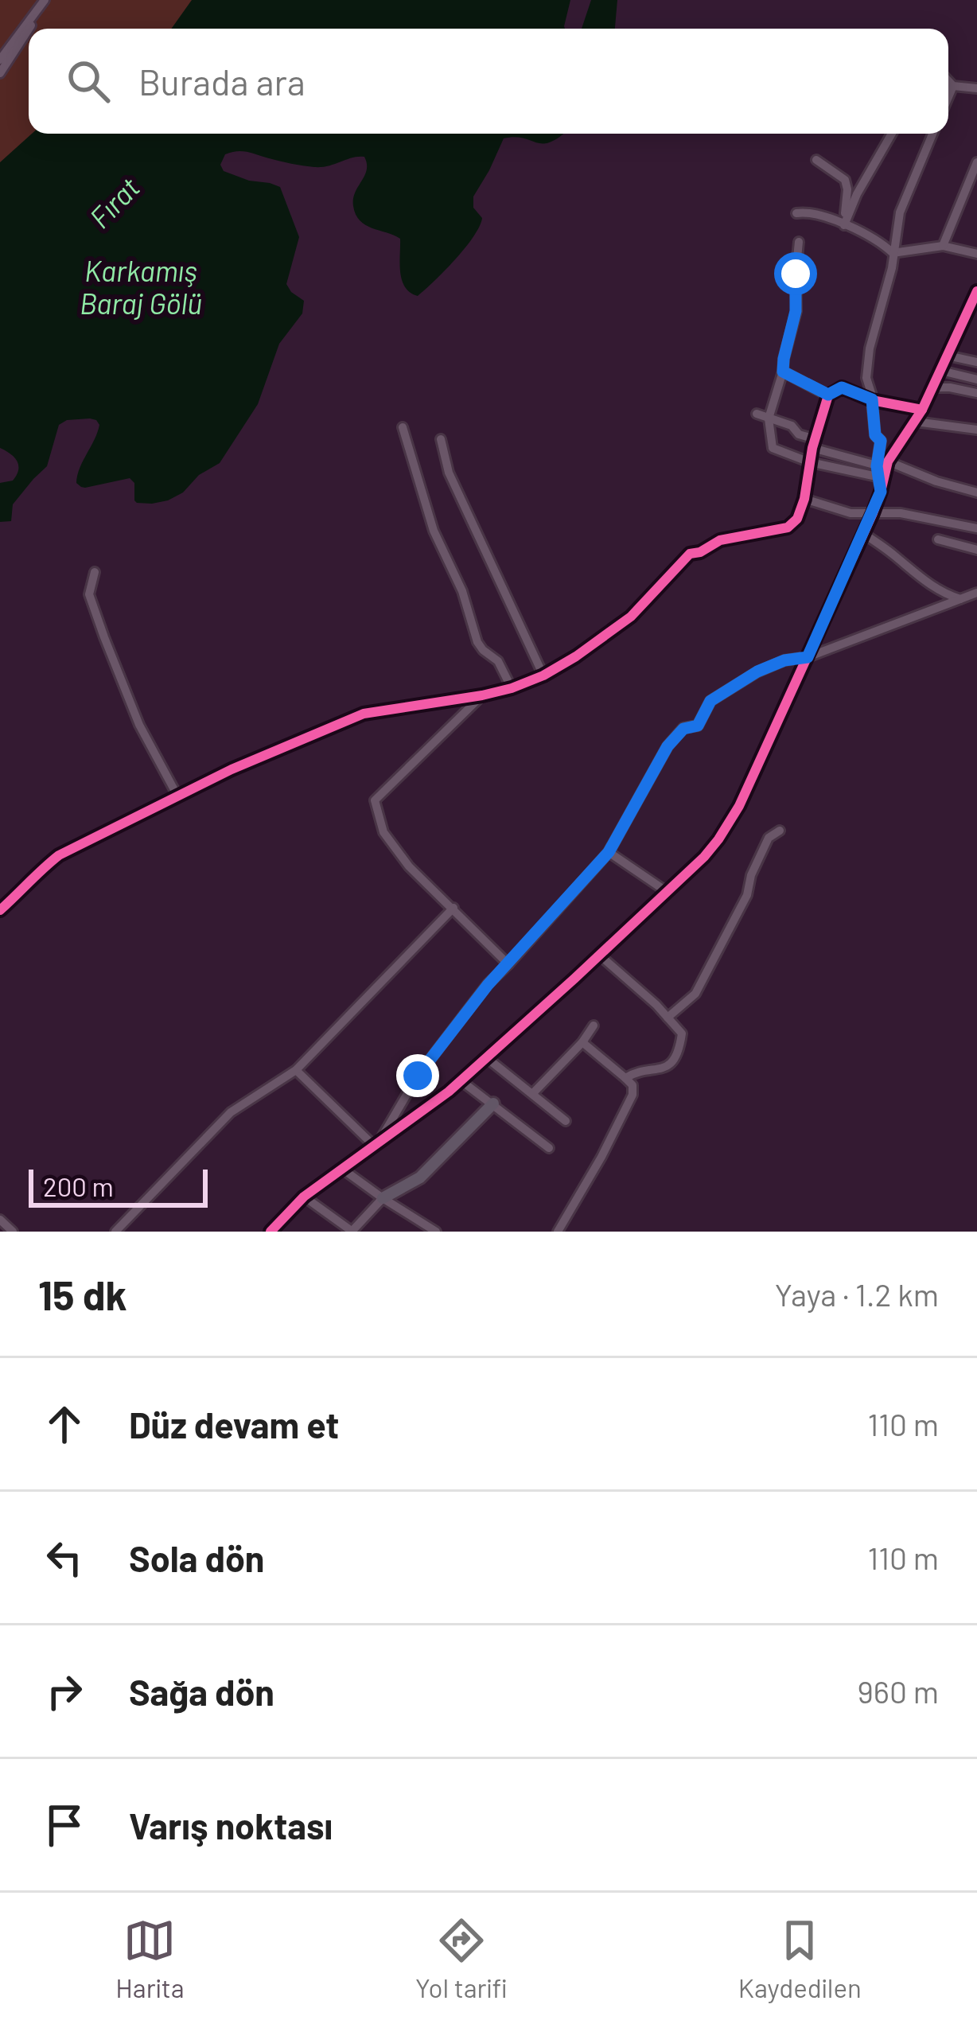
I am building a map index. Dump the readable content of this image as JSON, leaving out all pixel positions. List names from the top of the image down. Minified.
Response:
{"water":["Fırat","Karkamış Baraj Gölü"],"scale_bar":"200 m","page":{"search":"Burada ara","scale":"200 m","heading":["15 dk","Yaya · 1.2 km"],"list":[["Düz devam et","110 m"],["Sola dön","110 m"],["Sağa dön","960 m"],"Varış noktası"],"nav":["Harita","Yol tarifi","Kaydedilen"]}}
